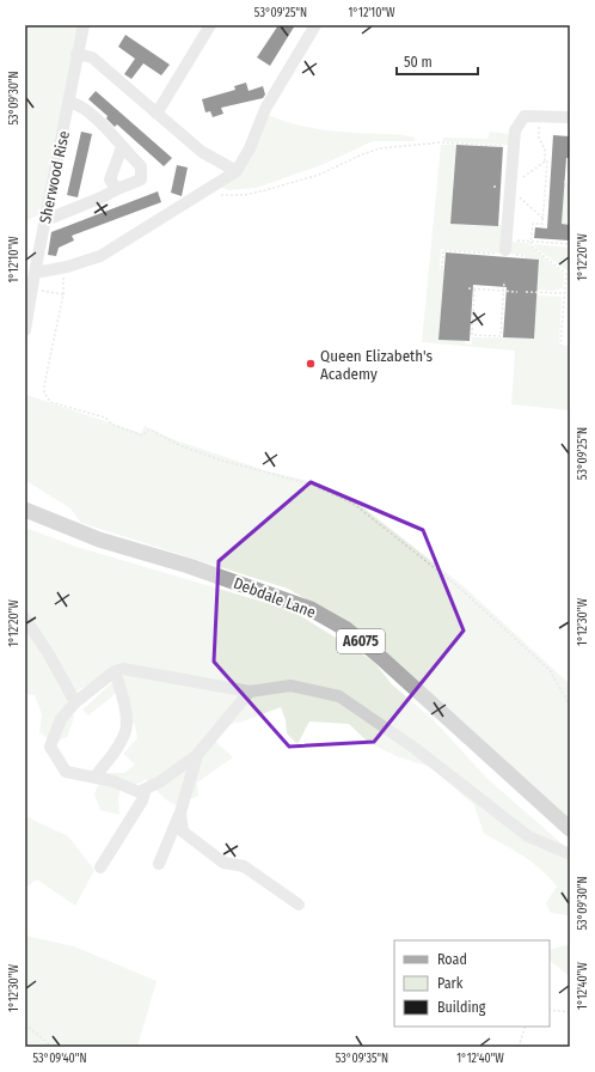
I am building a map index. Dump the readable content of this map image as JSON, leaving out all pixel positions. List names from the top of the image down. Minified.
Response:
{"streets":{"main road":["Debdale Lane","A6075"],"street":["Sherwood Rise"]},"places":["Queen Elizabeth's Academy"],"legend":["Road","Park","Building"],"scale_bar":"50 m","coordinates":["53°09'25\"N","1°12'10\"W","53°09'30\"N","1°12'20\"W","1°12'30\"W","1°12'40\"W","53°09'40\"N","53°09'35\"N"]}
